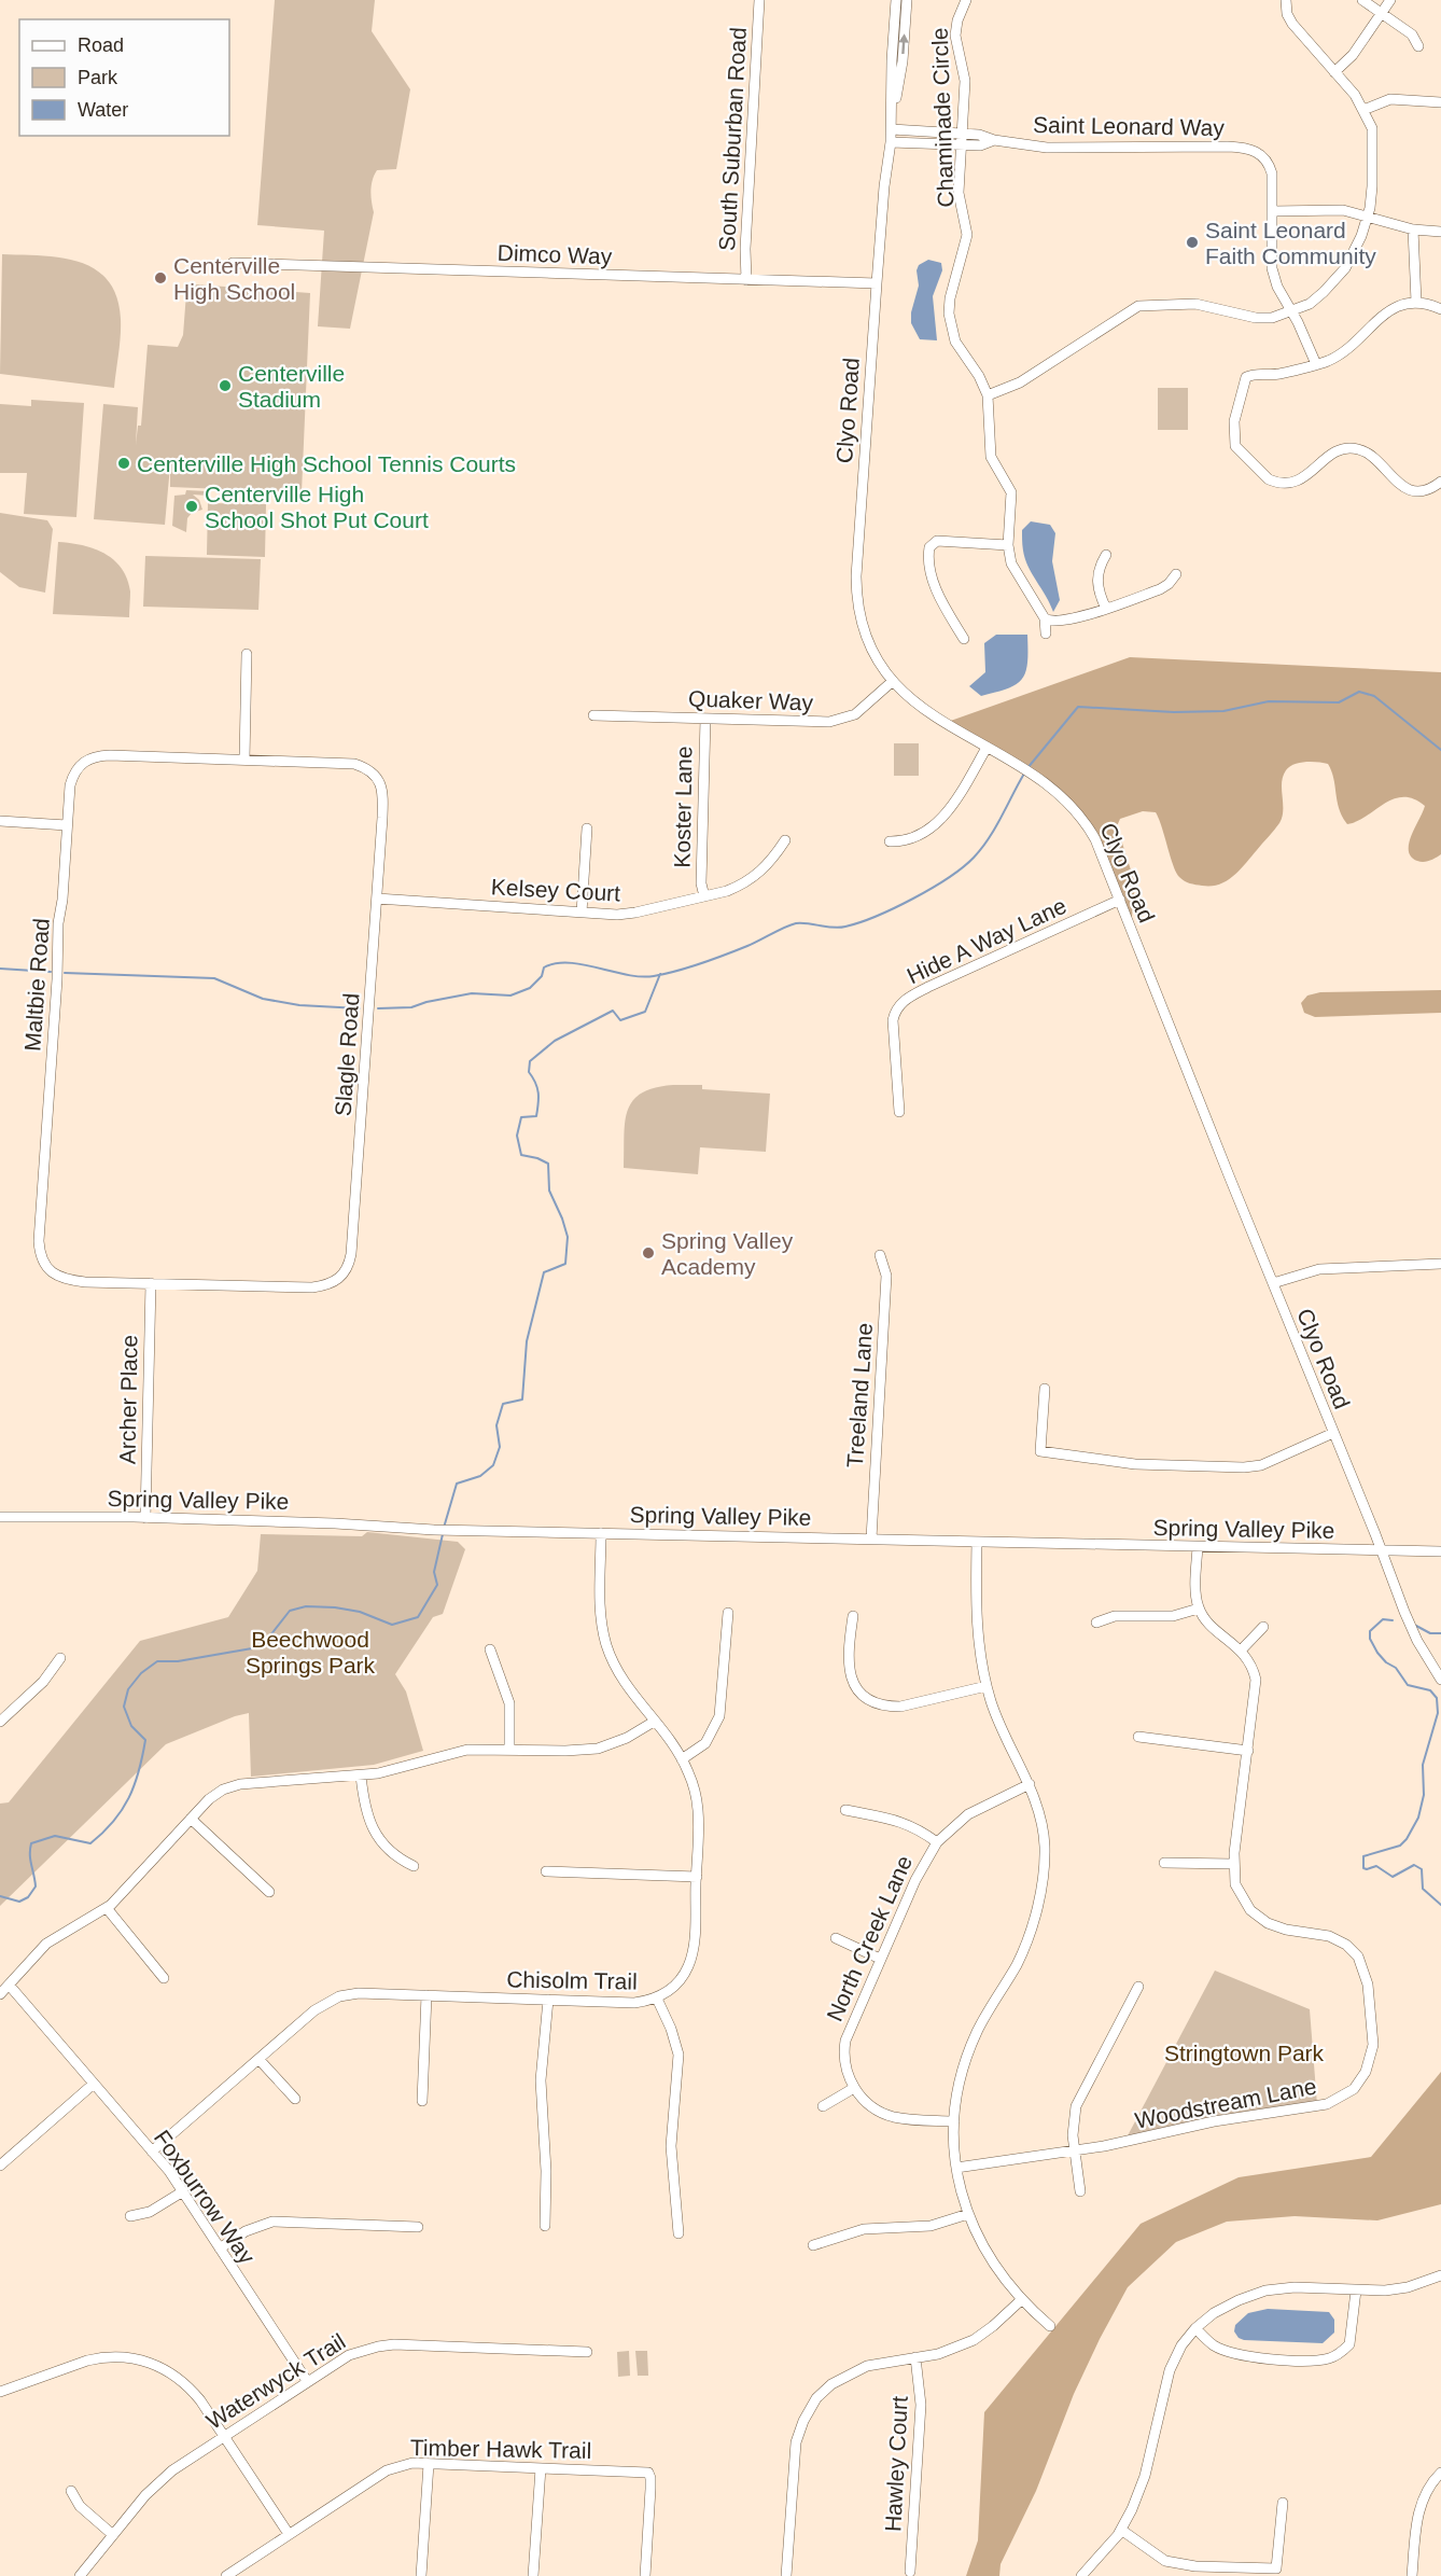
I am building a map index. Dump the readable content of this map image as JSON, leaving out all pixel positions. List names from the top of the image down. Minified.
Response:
{"streets":{"street":["Chaminade Circle","Saint Leonard Way","South Suburban Road","Dimco Way","Clyo Road","Quaker Way","Koster Lane","Kelsey Court","Hide A Way Lane","Maltbie Road","Slagle Road","Treeland Lane","Archer Place","Spring Valley Pike","North Creek Lane","Chisolm Trail","Woodstream Lane","Foxburrow Way","Waterwyck Trail","Timber Hawk Trail","Hawley Court"]},"crossings":[["Chaminade Circle","Saint Leonard Way"],["Saint Leonard Way","Clyo Road"],["South Suburban Road","Dimco Way"],["Dimco Way","Clyo Road"],["Clyo Road","Quaker Way"],["Clyo Road","Hide A Way Lane"],["Clyo Road","Spring Valley Pike"],["Quaker Way","Koster Lane"],["Koster Lane","Kelsey Court"],["Kelsey Court","Slagle Road"],["Maltbie Road","Slagle Road"],["Maltbie Road","Archer Place"],["Slagle Road","Archer Place"],["Treeland Lane","Spring Valley Pike"],["Archer Place","Spring Valley Pike"],["Spring Valley Pike","Chisolm Trail"],["Chisolm Trail","Foxburrow Way"],["Foxburrow Way","Waterwyck Trail"]],"parks":["Beechwood Springs Park","Stringtown Park"],"places":["Saint Leonard Faith Community","Centerville High School","Centerville Stadium","Centerville High School Tennis Courts","Centerville High School Shot Put Court","Spring Valley Academy"],"legend":["Road","Park","Water"]}
